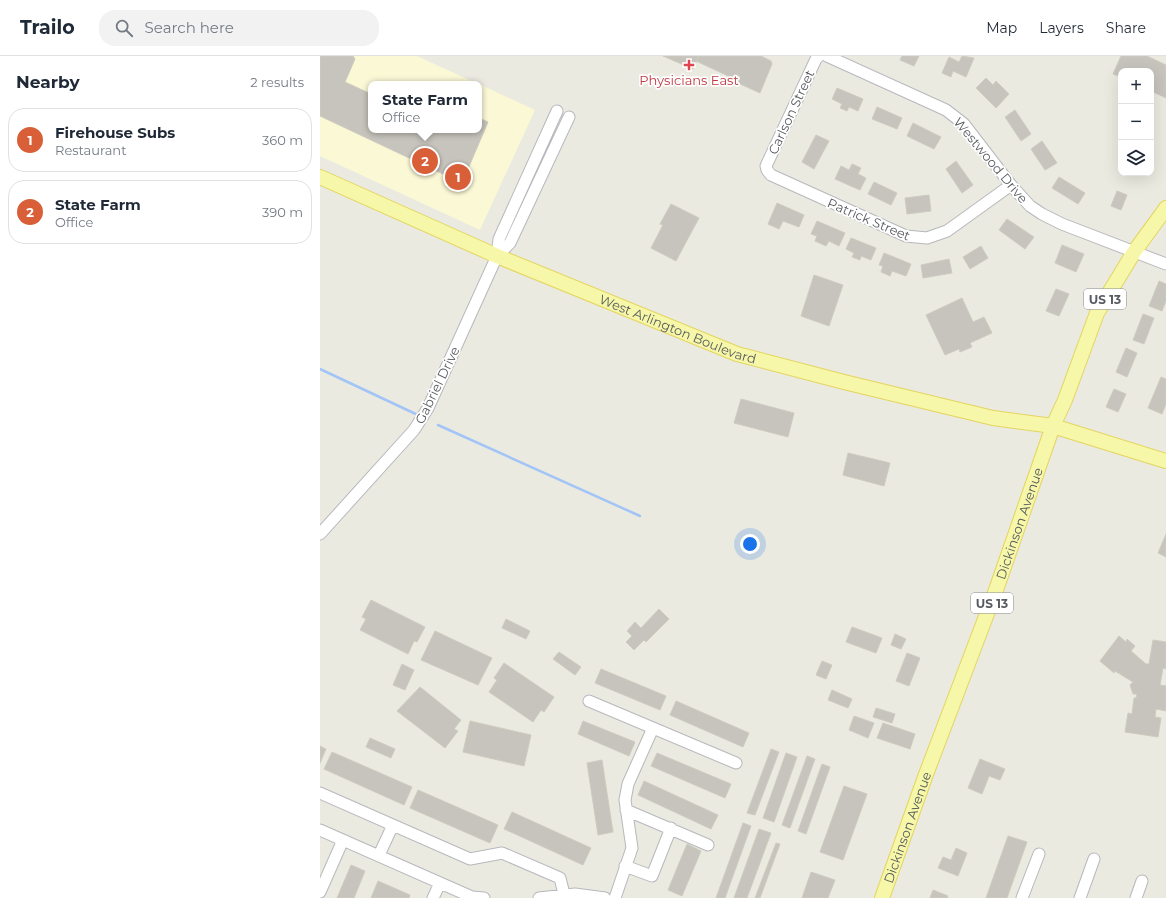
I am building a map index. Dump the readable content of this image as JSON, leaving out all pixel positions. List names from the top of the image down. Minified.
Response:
{"streets":{"main road":["US 13","West Arlington Boulevard","Dickinson Avenue"],"street":["Carlson Street","Westwood Drive","Patrick Street","Gabriel Drive"]},"crossings":[["Carlson Street","Patrick Street"],["Westwood Drive","Patrick Street"],["Westwood Drive","Dickinson Avenue"],["West Arlington Boulevard","Gabriel Drive"],["West Arlington Boulevard","Dickinson Avenue"]],"places":{"health":["Physicians East"]},"page":{"header":"Trailo","search":"Search here","nav":["Map","Layers","Share"],"heading":["Nearby","2 results"],"map_buttons":["+","−"],"popup":["State Farm","Office"],"list":[{"mark":"1","name":"Firehouse Subs","note":"Restaurant","value":"360 m"},{"mark":"2","name":"State Farm","note":"Office","value":"390 m"}],"pins":["2","1"]}}
